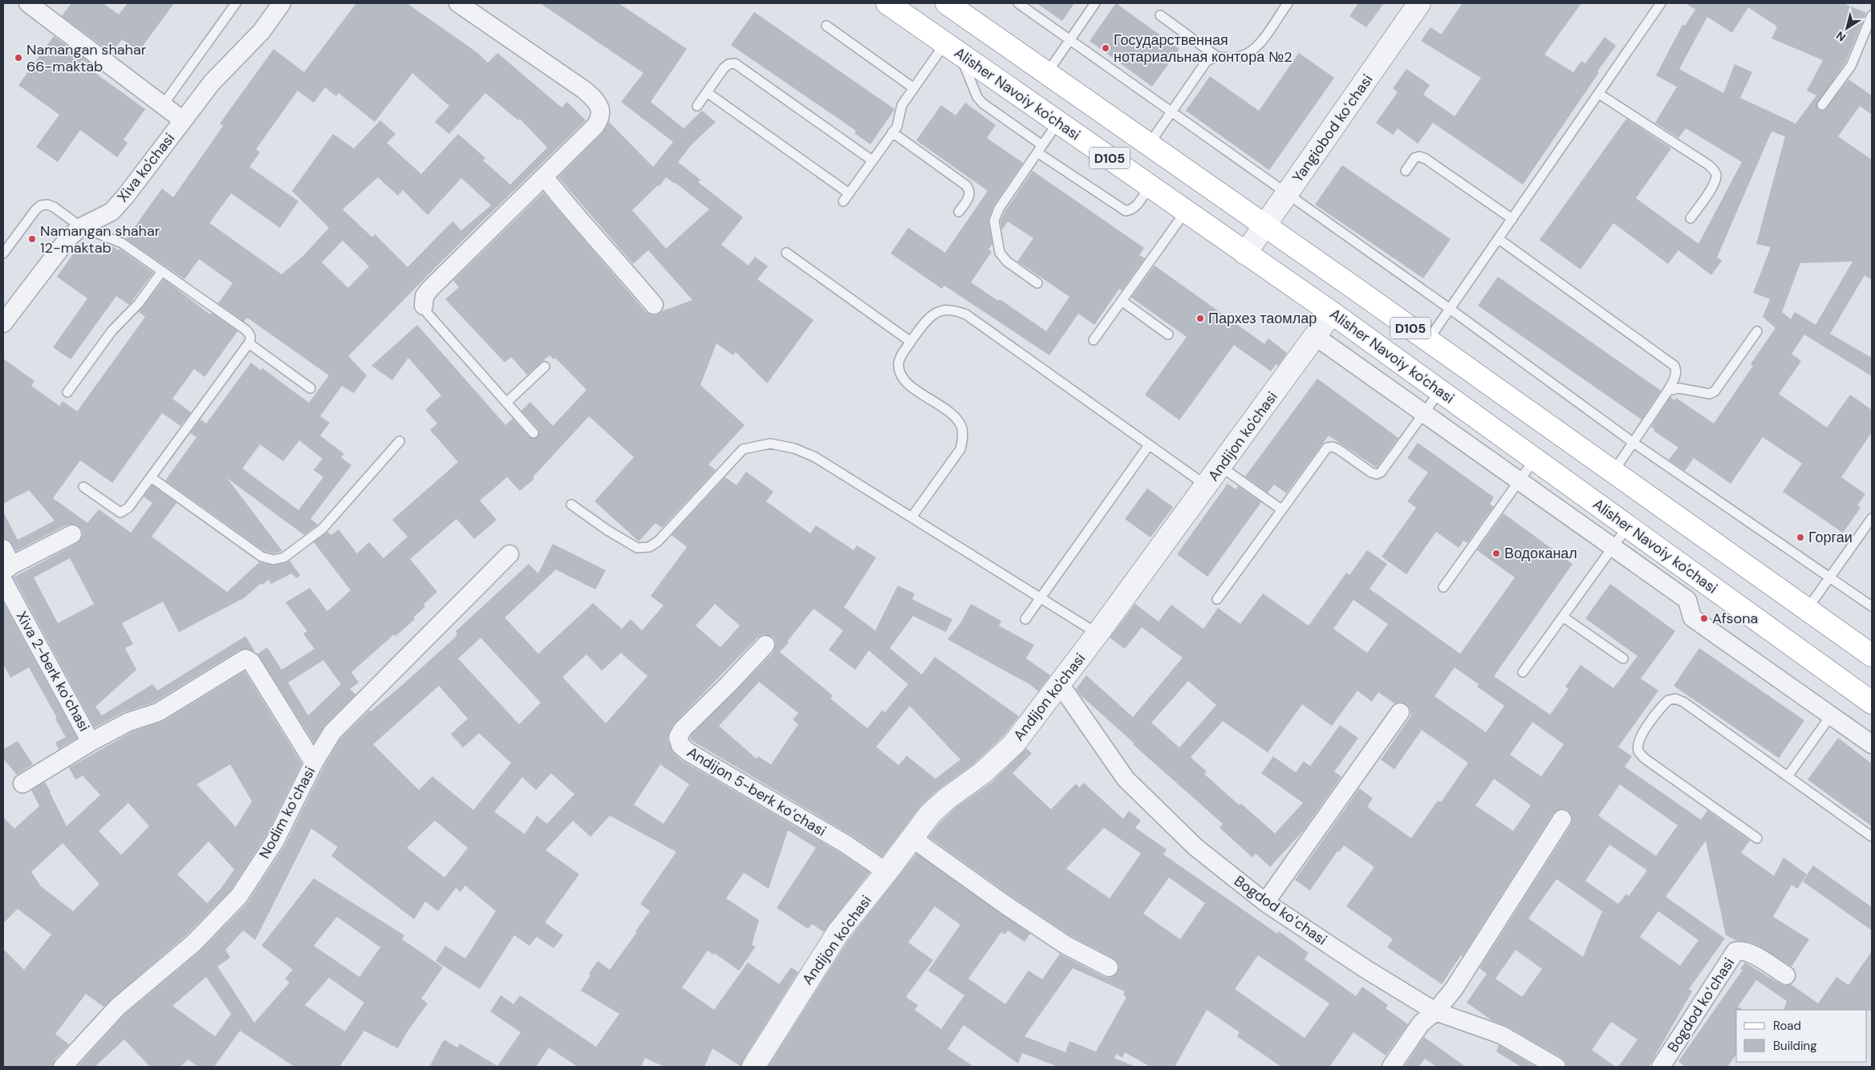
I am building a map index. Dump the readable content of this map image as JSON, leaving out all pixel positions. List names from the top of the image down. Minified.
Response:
{"streets":{"main road":["Alisher Navoiy ko'chasi","D105"],"street":["Yangiobod koʻchasi","Xiva ko'chasi","Andijon ko'chasi","Xiva 2-berk koʻchasi","Аndijon 5-berk koʻchasi","Nodim koʻchasi","Bogdod koʻchasi"]},"crossings":[["Alisher Navoiy ko'chasi","Yangiobod koʻchasi"],["Alisher Navoiy ko'chasi","Andijon ko'chasi"],["Yangiobod koʻchasi","D105"],["Andijon ko'chasi","Аndijon 5-berk koʻchasi"],["Andijon ko'chasi","Bogdod koʻchasi"]],"places":["Государственная нотариальная контора №2","Namangan shahar 66-maktab","Namangan shahar 12-maktab","Пархез таомлар","Горгаи","Водоканал","Afsona"],"legend":["Road","Building"],"north":"bottom left"}
